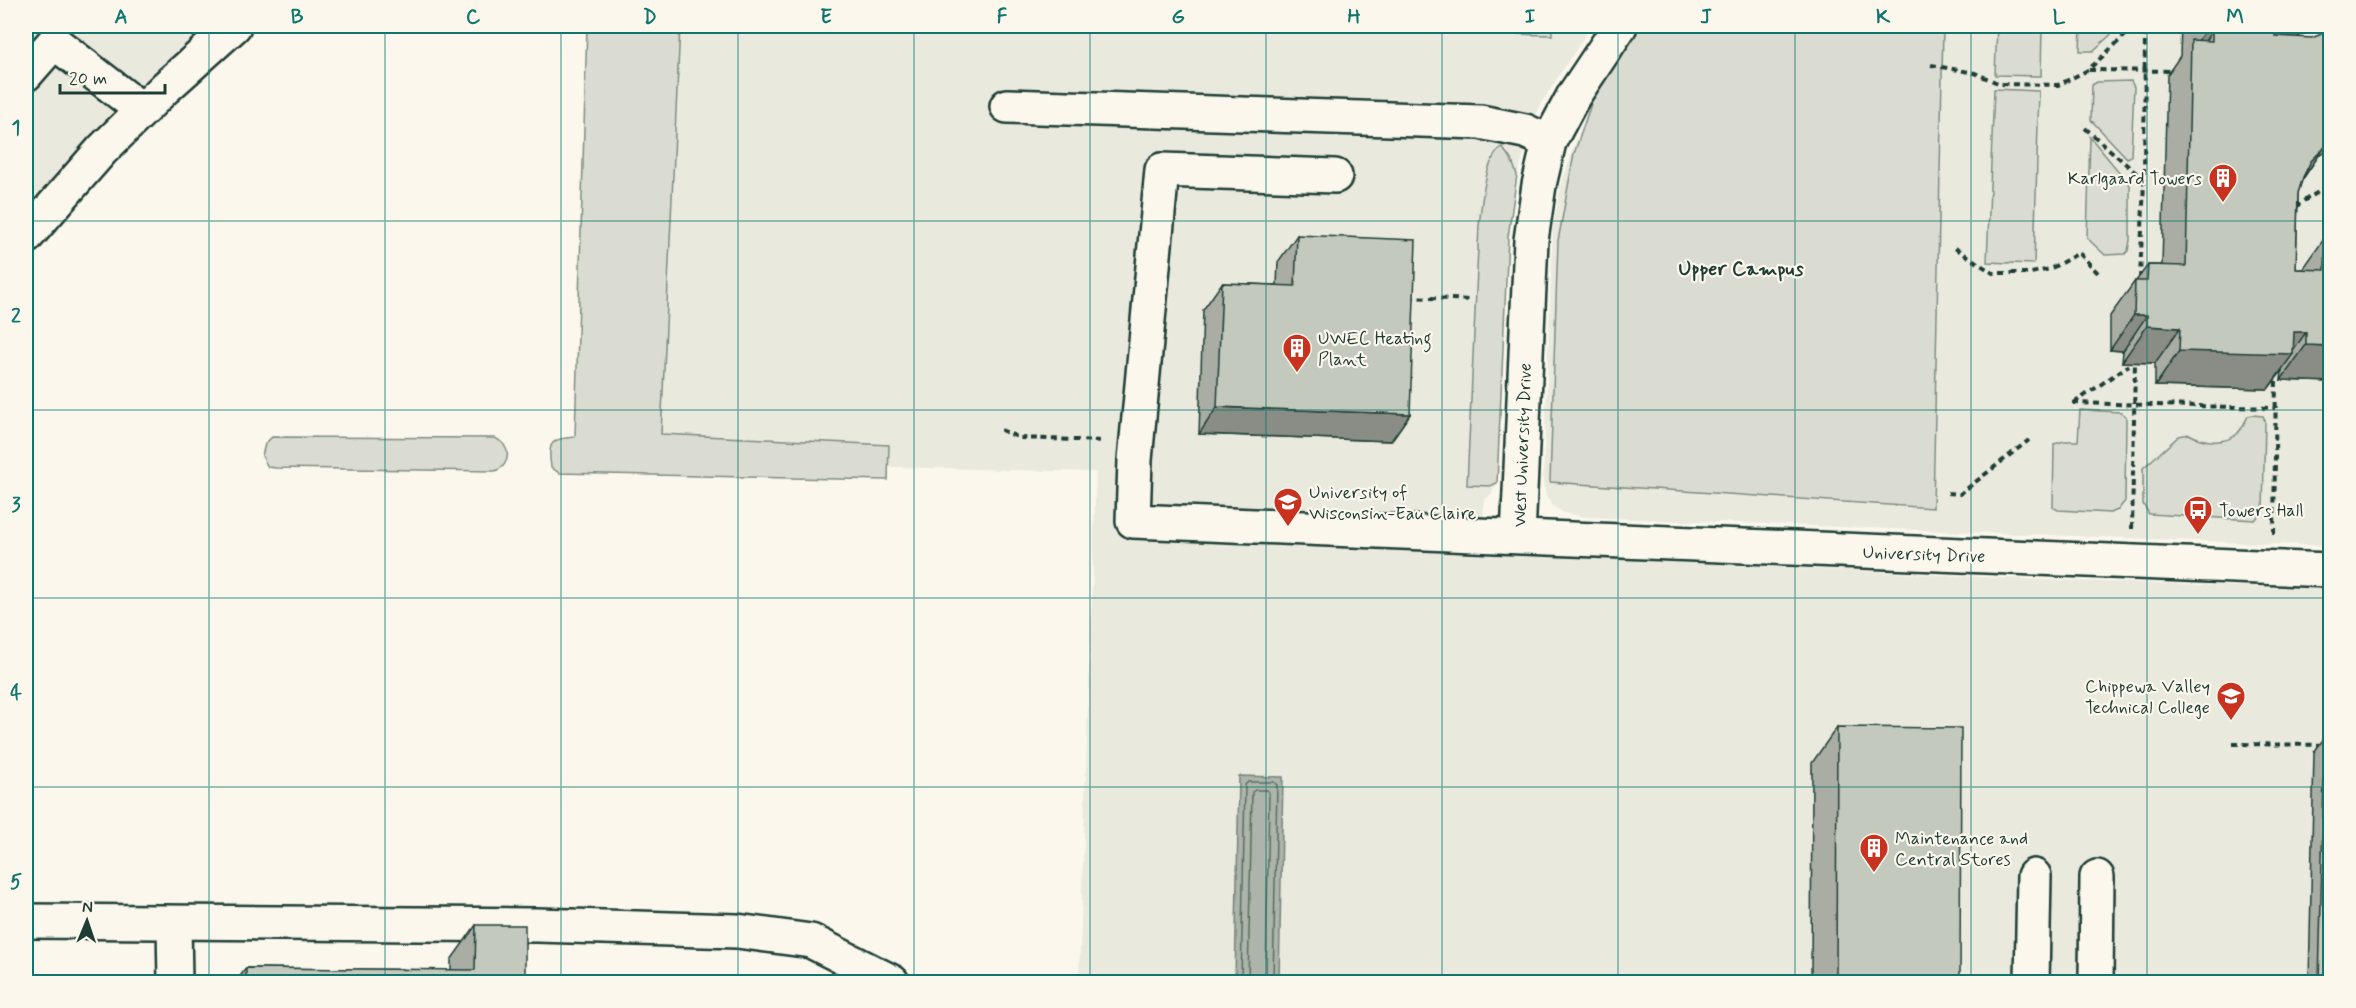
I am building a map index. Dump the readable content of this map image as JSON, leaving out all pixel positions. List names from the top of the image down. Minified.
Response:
{"streets":{"street":["West University Drive","University Drive"]},"crossings":[["West University Drive","University Drive"]],"districts":["Upper Campus"],"places":{"building":["Karlgaard Towers","UWEC Heating Plant","Maintenance and Central Stores"],"school or university":["University of Wisconsin-Eau Claire","Chippewa Valley Technical College"],"bus stop":["Towers Hall"]},"scale_bar":"20 m","north":"top","grid":{"columns":["A","B","C","D","E","F","G","H","I","J","K","L","M"],"rows":["1","2","3","4","5"]}}
